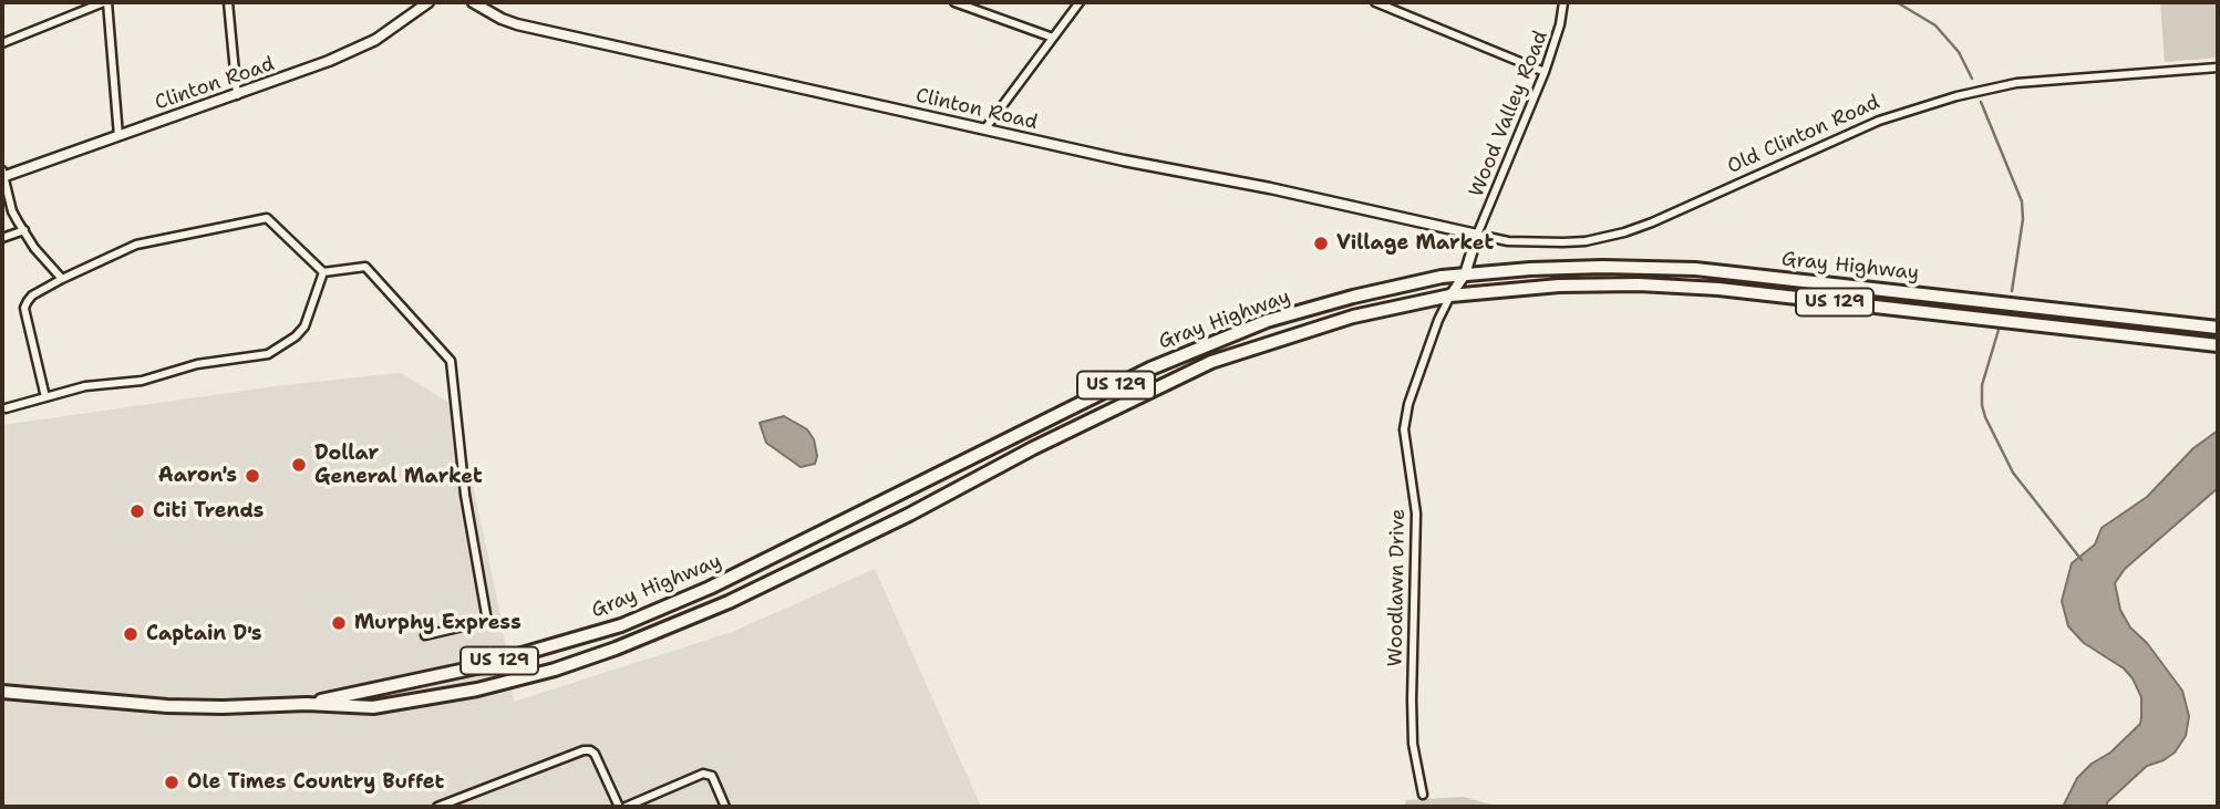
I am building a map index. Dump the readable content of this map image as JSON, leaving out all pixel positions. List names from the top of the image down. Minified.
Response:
{"streets":{"highway":["Gray Highway","US 129"],"street":["Clinton Road","Wood Valley Road","Old Clinton Road","Woodlawn Drive"]},"crossings":[["Clinton Road","Wood Valley Road"],["Clinton Road","Old Clinton Road"],["Wood Valley Road","Old Clinton Road"],["Gray Highway","Woodlawn Drive"]],"places":["Village Market","Dollar General Market","Aaron's","Citi Trends","Murphy Express","Captain D's","Ole Times Country Buffet"]}
